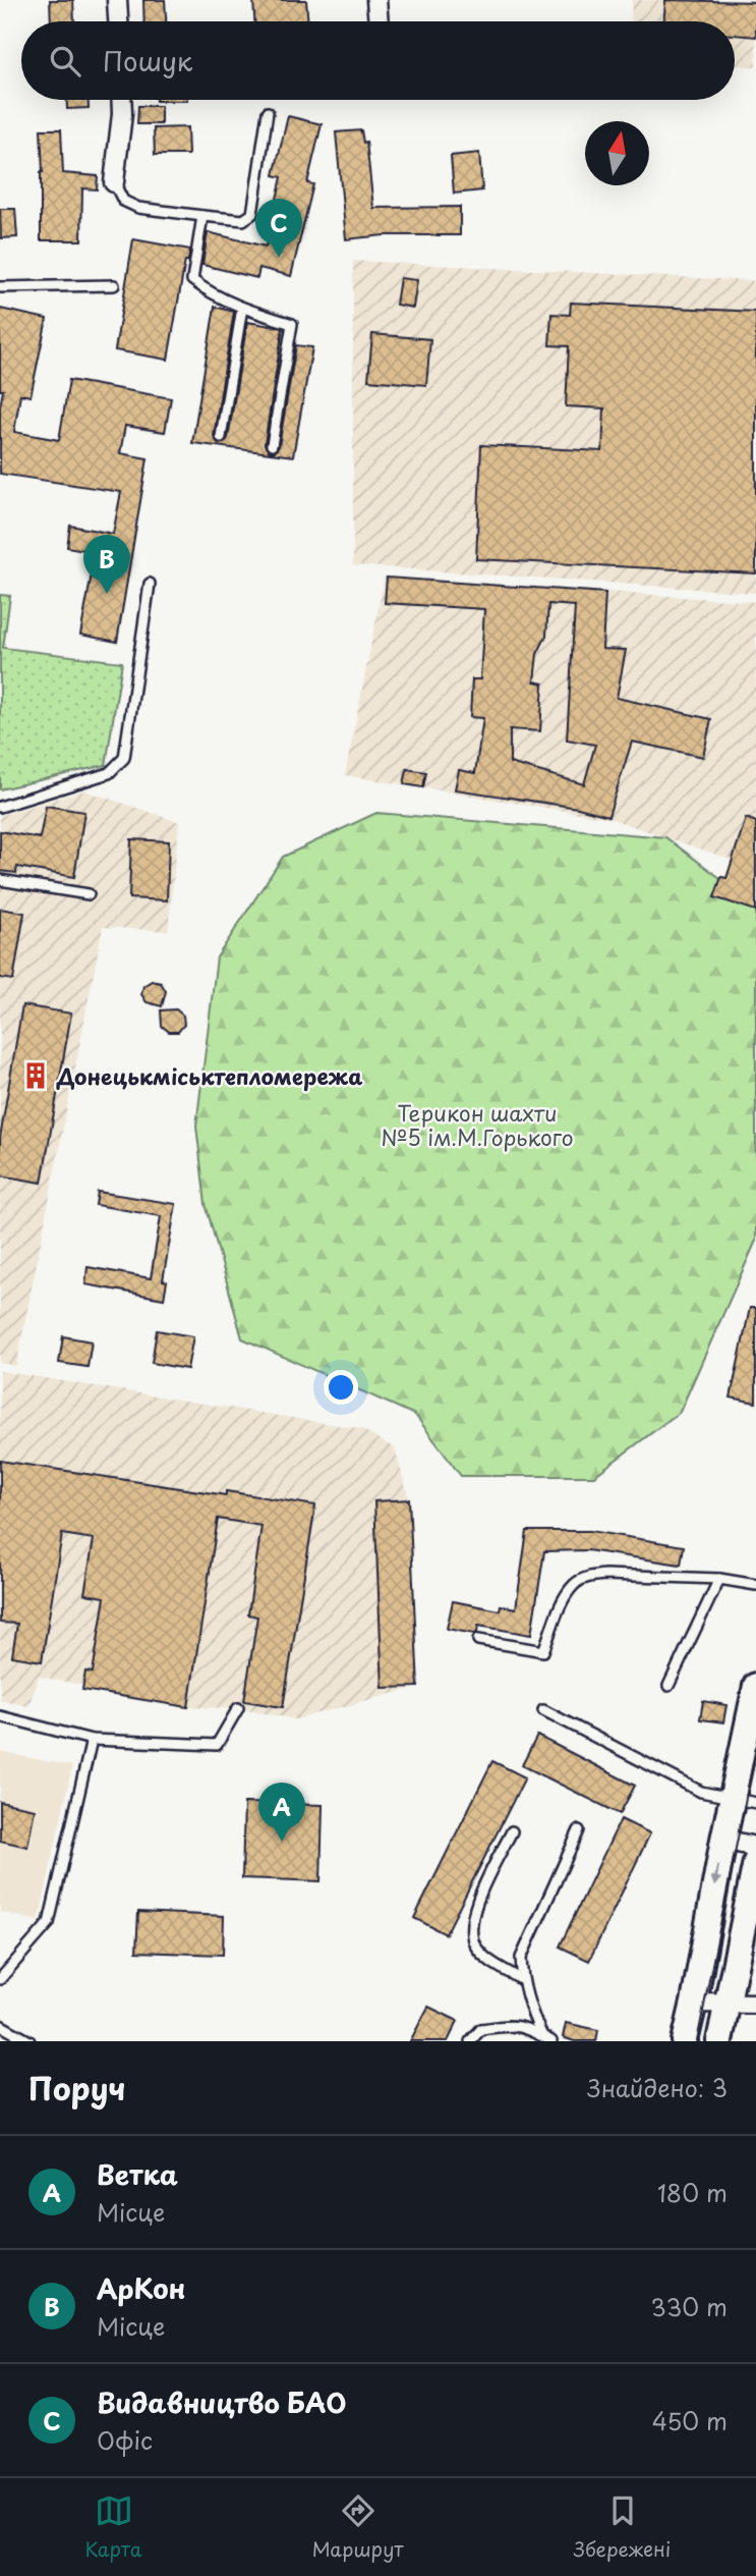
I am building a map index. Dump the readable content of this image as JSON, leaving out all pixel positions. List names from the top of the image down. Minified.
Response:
{"parks":["Терикон шахти №5 ім.М.Горького"],"places":{"building":["Донецькміськтепломережа"]},"north":"top","page":{"search":"Пошук","pins":["C","B","A"],"heading":["Поруч","Знайдено: 3"],"list":[{"mark":"A","name":"Ветка","note":"Місце","value":"180 m"},{"mark":"B","name":"АрКон","note":"Місце","value":"330 m"},{"mark":"C","name":"Видавництво БАО","note":"Офіс","value":"450 m"}],"nav":["Карта","Маршрут","Збережені"]}}
